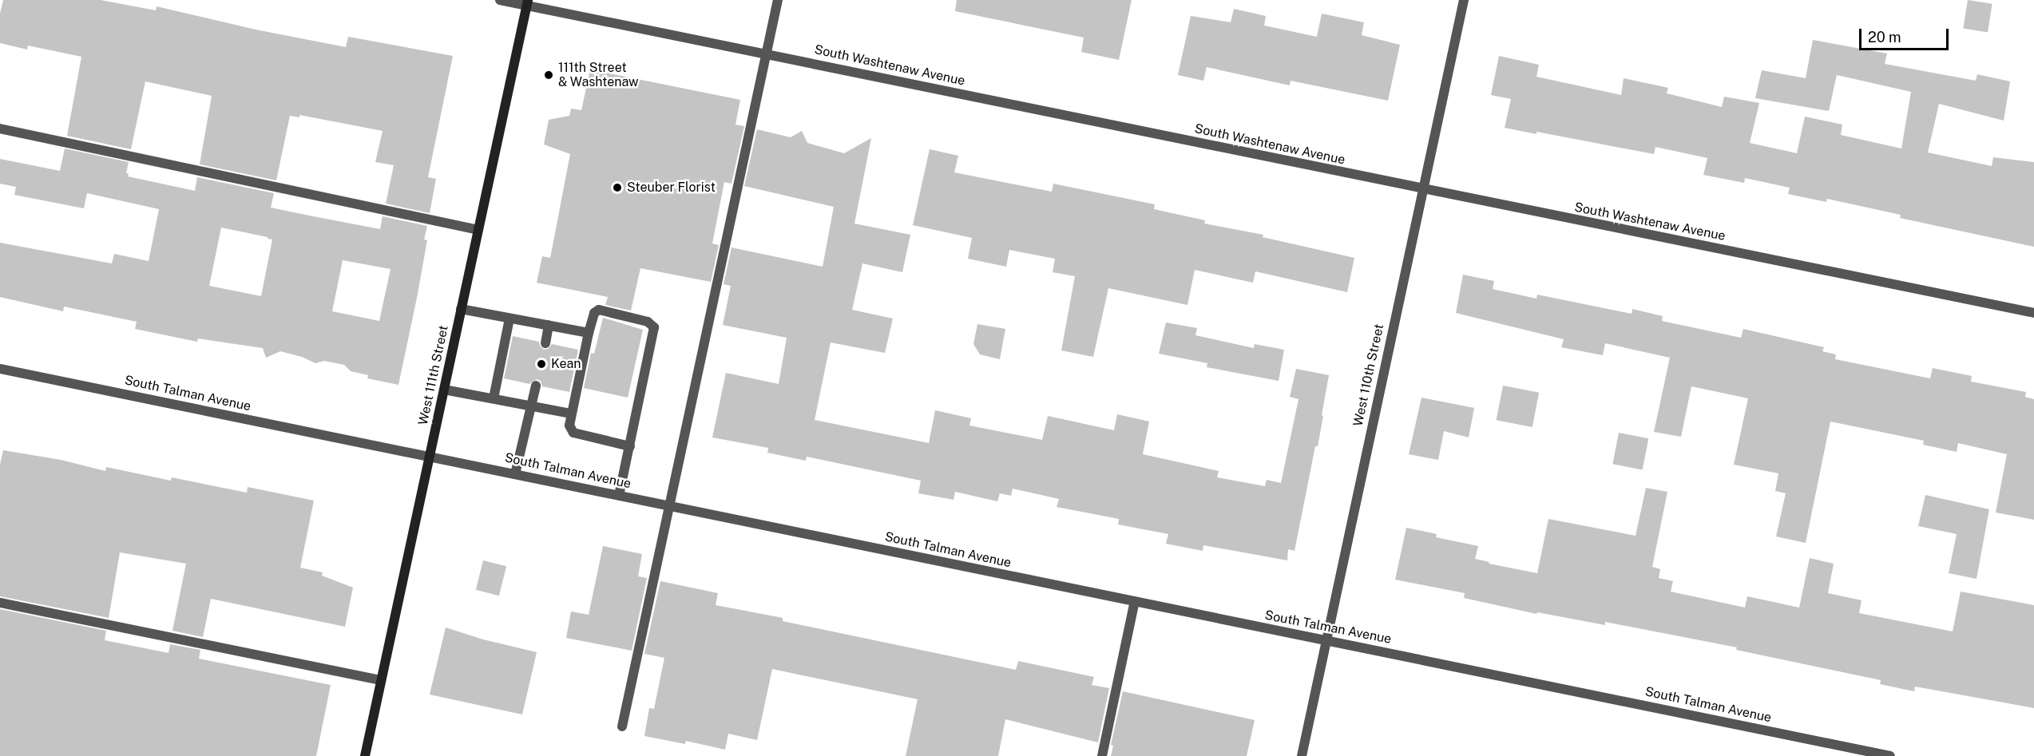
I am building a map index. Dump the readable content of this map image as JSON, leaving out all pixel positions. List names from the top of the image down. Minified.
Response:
{"streets":{"main road":["West 111th Street"],"street":["South Washtenaw Avenue","West 110th Street","South Talman Avenue"]},"crossings":[["South Washtenaw Avenue","West 111th Street"],["South Washtenaw Avenue","West 110th Street"],["West 111th Street","South Talman Avenue"],["West 110th Street","South Talman Avenue"]],"places":["111th Street & Washtenaw","Steuber Florist","Kean"],"scale_bar":"20 m"}
